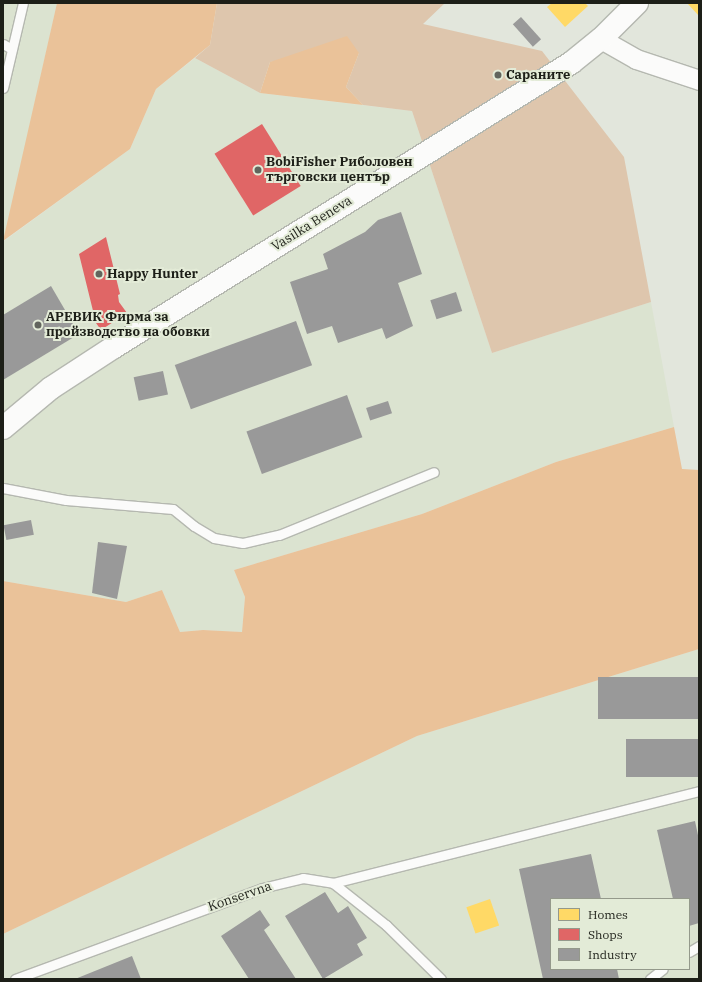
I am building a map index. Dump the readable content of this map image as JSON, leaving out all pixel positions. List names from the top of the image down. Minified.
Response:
{"streets":{"street":["Vasilka Beneva"],"lane":["Konservna"]},"places":["Сараните","BobiFisher Риболовен търговски център","Happy Hunter","АРЕВИК Фирма за пройзводство на обовки"],"legend":["Homes","Shops","Industry"]}
